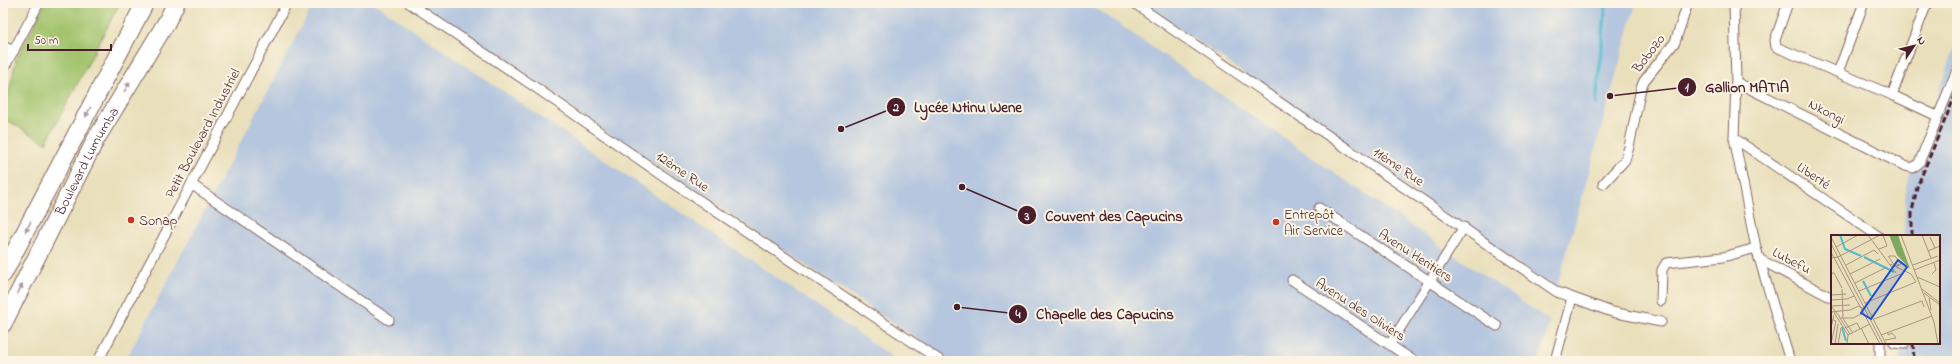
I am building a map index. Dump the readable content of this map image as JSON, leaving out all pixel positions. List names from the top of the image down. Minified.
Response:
{"streets":{"highway":["Boulevard Lumumba"],"street":["Bobozo","Nkongi","Petit Boulevard Industriel","11ème Rue","12ème Rue","Liberté","Avenu Heritiers","Lubefu","Avenu des Oliviers"]},"places":["Gallion MATIA","Lycée Ntinu Wene","Couvent des Capucins","Sonap","Entrepôt Air Service","Chapelle des Capucins"],"scale_bar":"50 m","north":"top right"}
